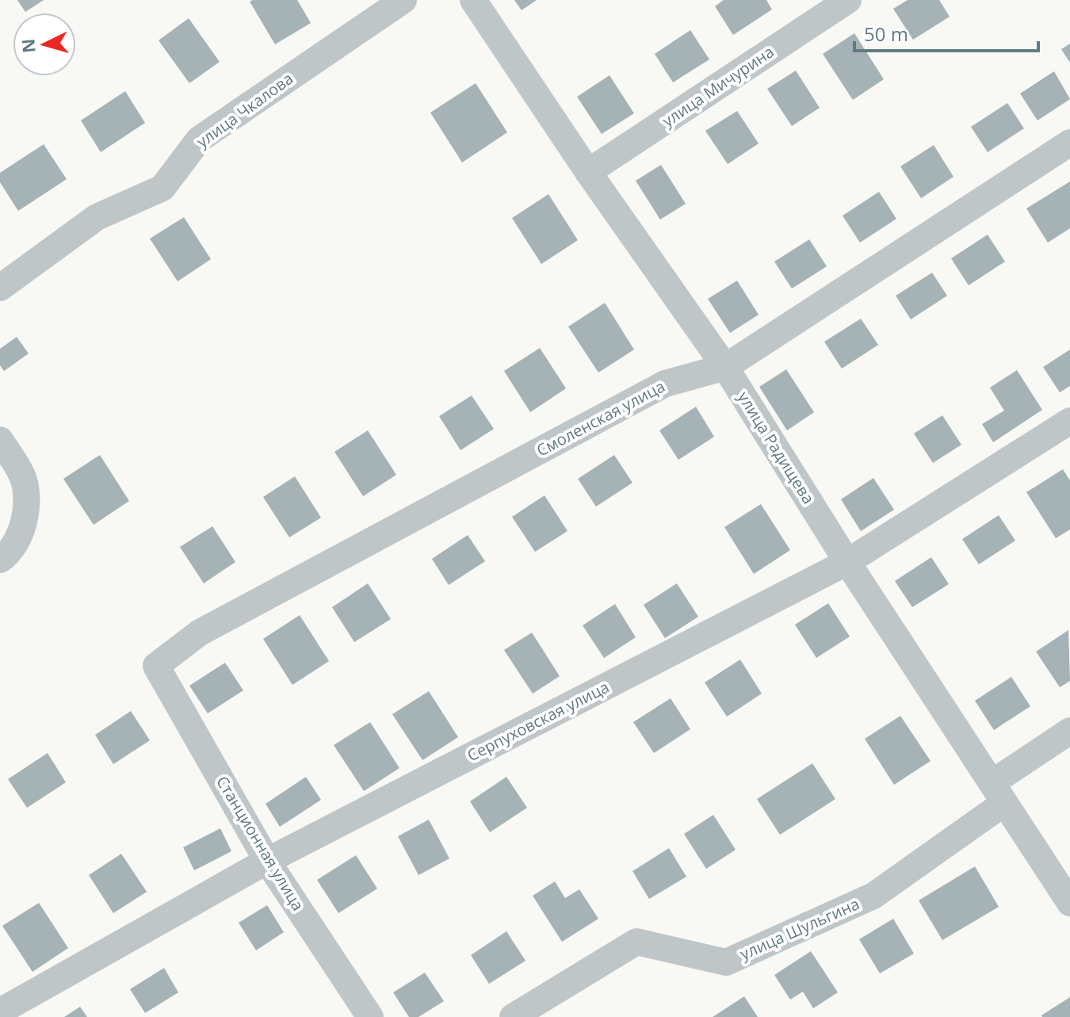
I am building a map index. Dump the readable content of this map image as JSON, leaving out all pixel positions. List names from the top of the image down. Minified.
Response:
{"streets":{"street":["улица Мичурина","улица Чкалова","Смоленская улица","улица Радищева","Серпуховская улица","Станционная улица","улица Шульгина"]},"crossings":[["улица Мичурина","улица Радищева"],["Смоленская улица","улица Радищева"],["Смоленская улица","Станционная улица"],["улица Радищева","Серпуховская улица"],["улица Радищева","улица Шульгина"],["Серпуховская улица","Станционная улица"]],"scale_bar":"50 m","north":"left"}
